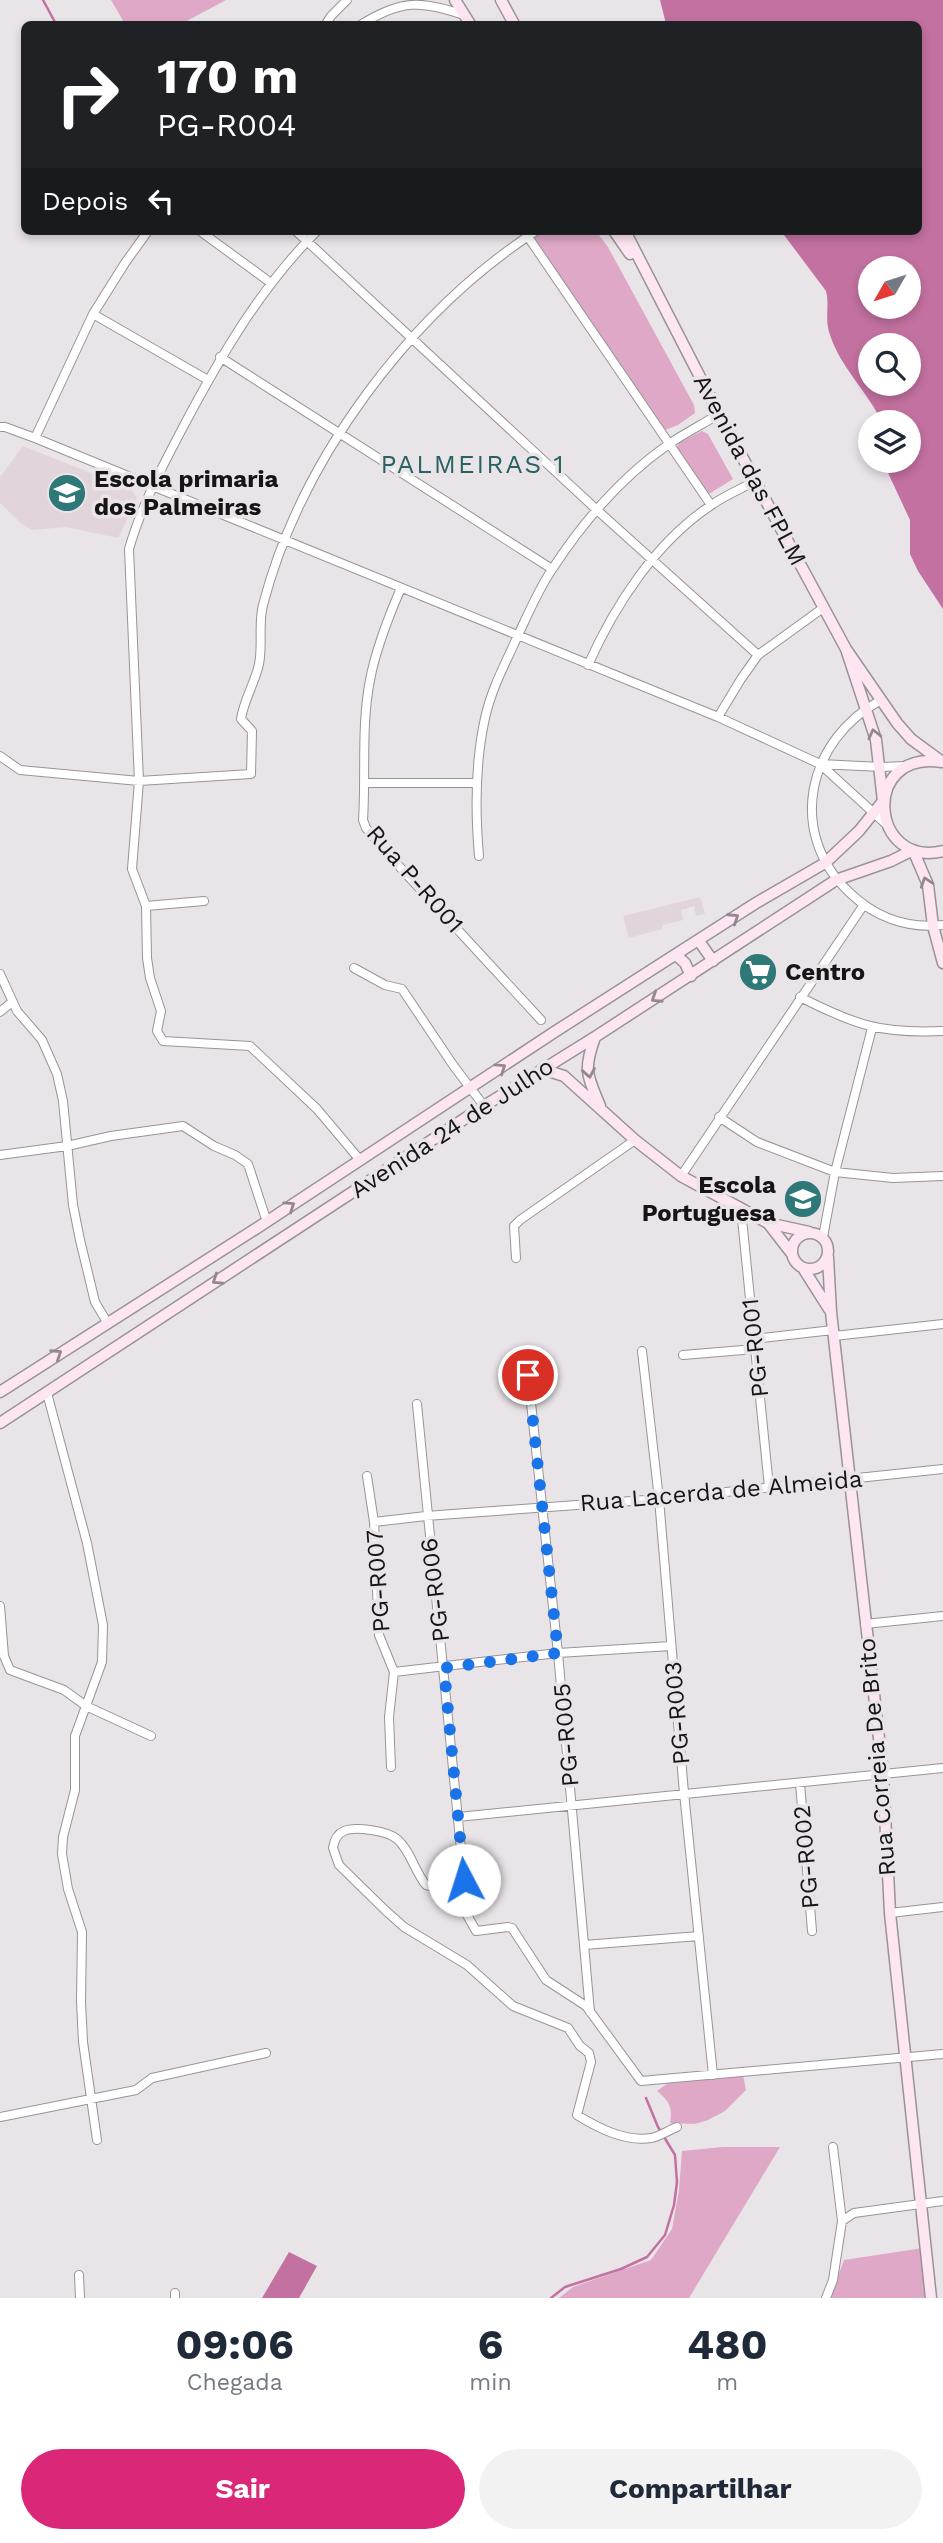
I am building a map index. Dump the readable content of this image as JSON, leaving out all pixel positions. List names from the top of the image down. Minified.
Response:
{"streets":{"street":["Avenida das FPLM","Rua P-R001","Avenida 24 de Julho","PG-R001","Rua Lacerda de Almeida","PG-R007","PG-R006","PG-R003","PG-R005","Rua Correia De Brito","PG-R002"]},"crossings":[["Avenida das FPLM","Avenida 24 de Julho"],["PG-R001","Rua Lacerda de Almeida"],["Rua Lacerda de Almeida","PG-R007"],["Rua Lacerda de Almeida","PG-R006"],["Rua Lacerda de Almeida","PG-R003"],["Rua Lacerda de Almeida","PG-R005"],["Rua Lacerda de Almeida","Rua Correia De Brito"]],"districts":["PALMEIRAS 1"],"places":{"school or university":["Escola primaria dos Palmeiras","Escola Portuguesa"],"supermarket":["Centro"]},"north":"bottom left","page":{"turn":["170 m","PG-R004"],"then":"Depois","eta":["09:06","Chegada","6","min","480","m"],"buttons":["Sair","Compartilhar"]}}
